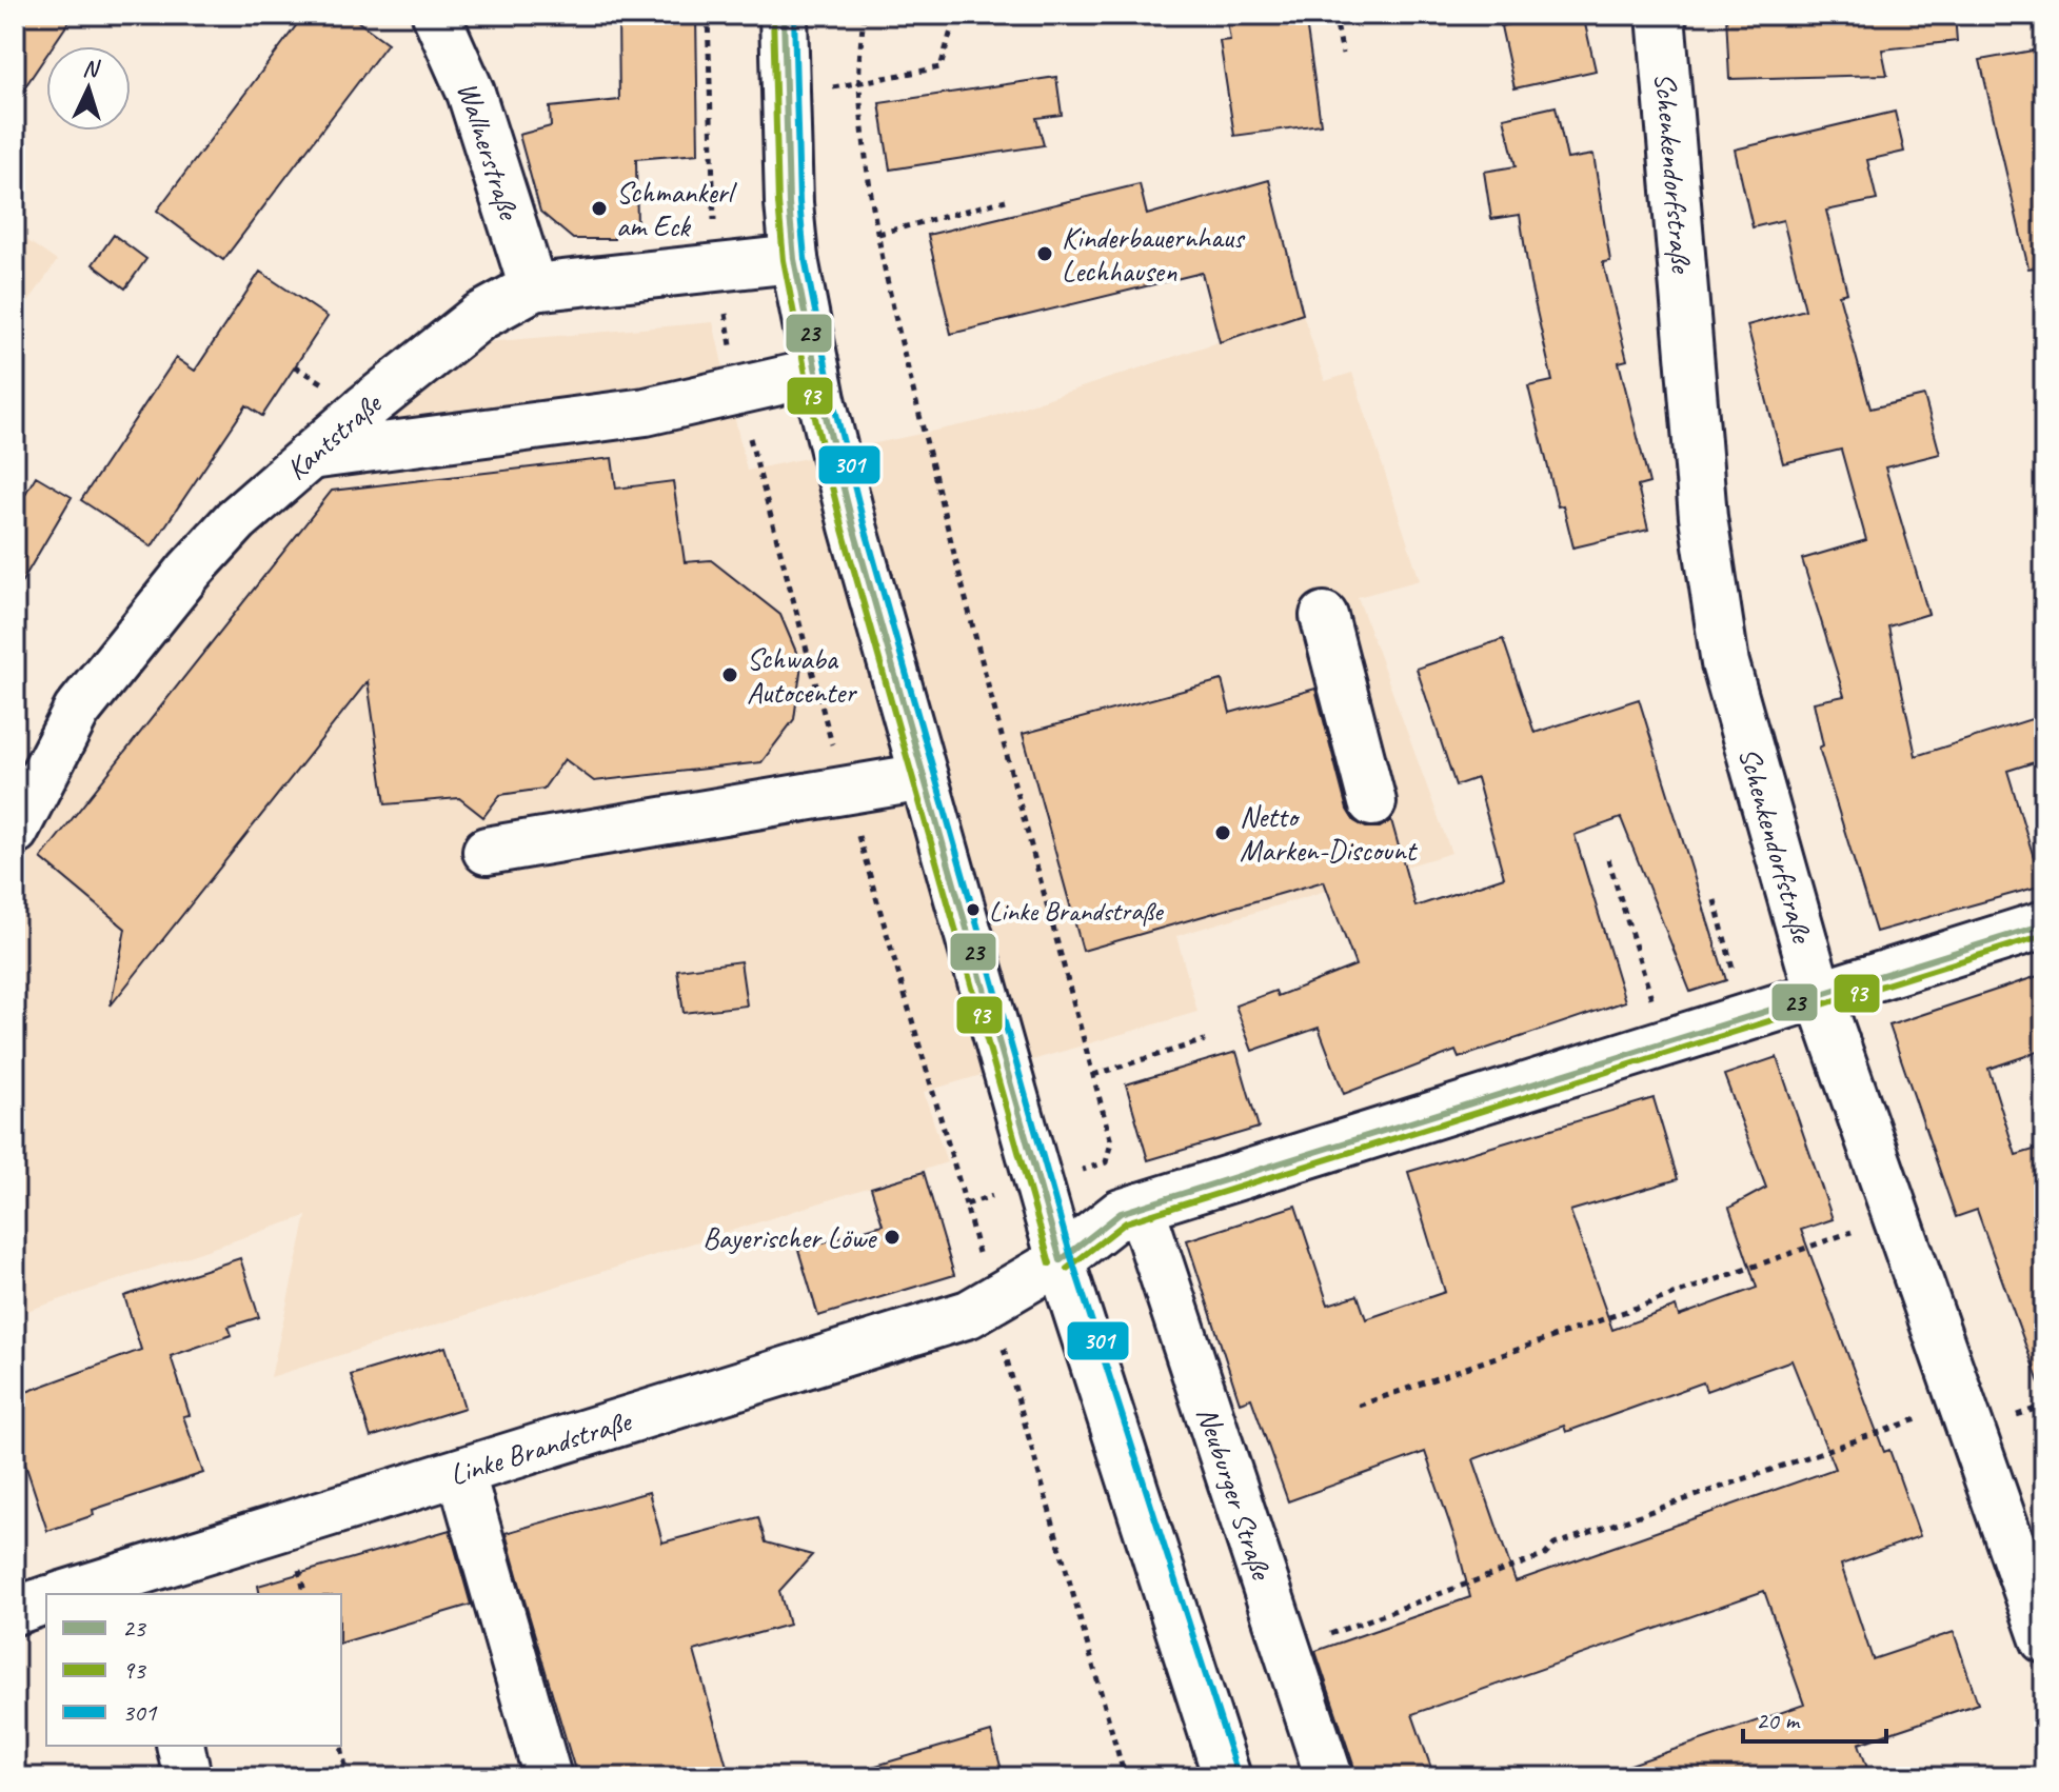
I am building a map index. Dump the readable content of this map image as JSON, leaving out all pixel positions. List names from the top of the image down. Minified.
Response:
{"streets":{"street":["Wallnerstraße","Schenkendorfstraße","Kantstraße","Linke Brandstraße","Neuburger Straße"]},"crossings":[["Wallnerstraße","Kantstraße"],["Schenkendorfstraße","Linke Brandstraße"],["Linke Brandstraße","Neuburger Straße"]],"places":["Schmankerl am Eck","Kinderbauernhaus Lechhausen","Schwaba Autocenter","Netto Marken-Discount","Linke Brandstraße","Bayerischer Löwe"],"lines":["transit line 23","transit line 93","transit line 301"],"legend":["23","93","301"],"scale_bar":"20 m","north":"top"}
